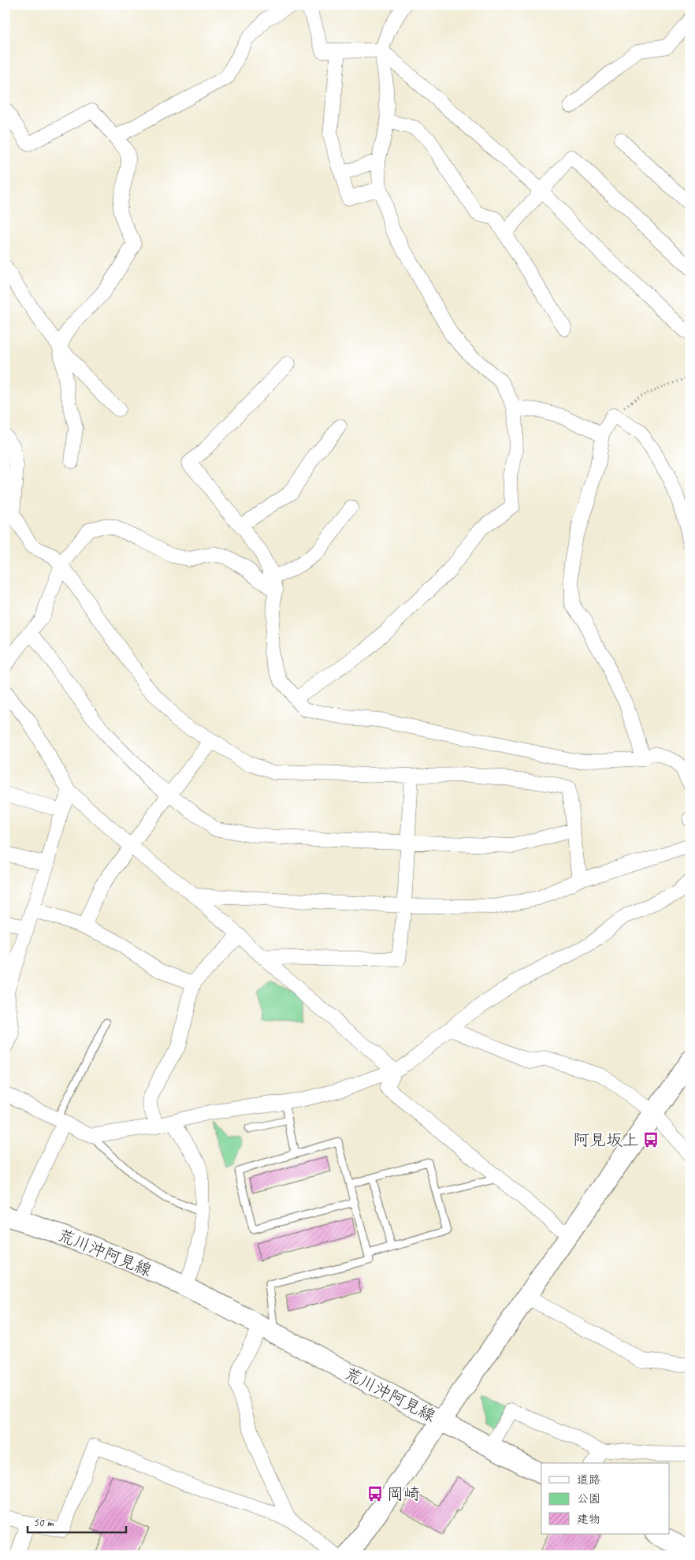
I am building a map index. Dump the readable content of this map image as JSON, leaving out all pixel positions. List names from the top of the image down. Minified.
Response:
{"streets":{"main road":["荒川沖阿見線"]},"places":{"bus stop":["阿見坂上","岡崎"]},"legend":["道路","公園","建物"],"scale_bar":"50 m"}
